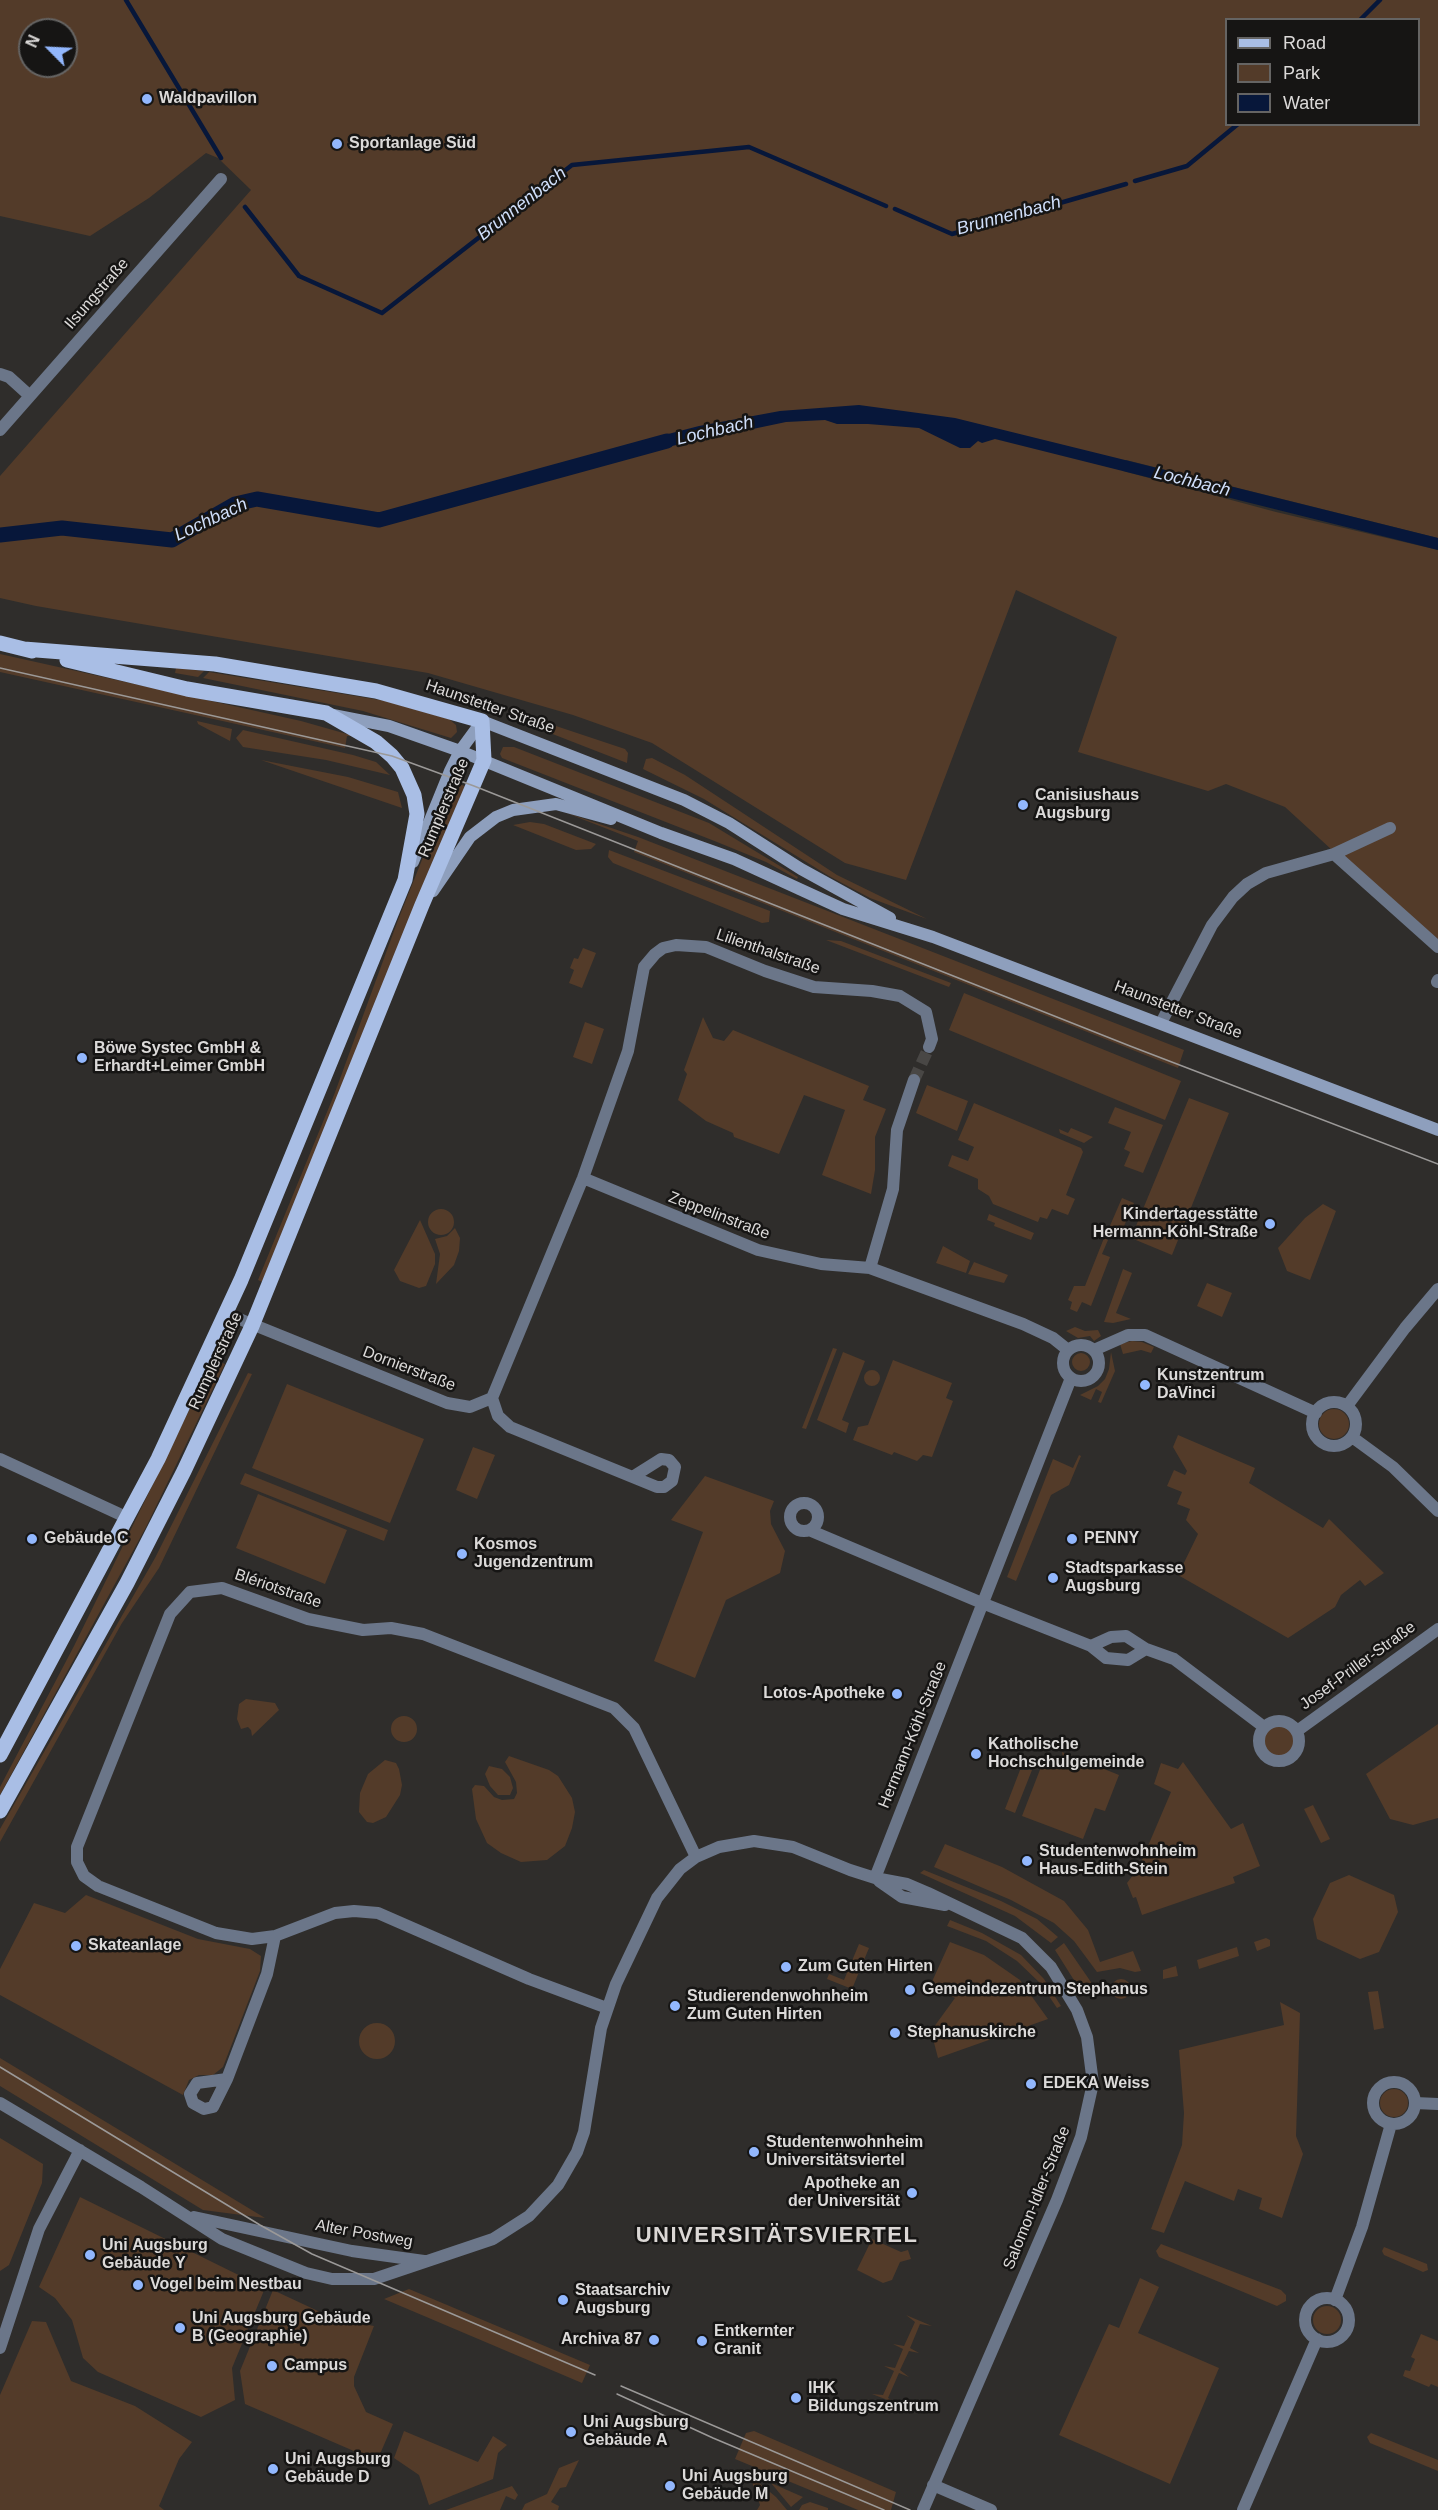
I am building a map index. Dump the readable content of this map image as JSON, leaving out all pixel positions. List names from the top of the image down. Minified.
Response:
{"streets":{"main road":["Haunstetter Straße","Rumplerstraße"],"street":["Ilsungstraße","Lilienthalstraße","Zeppelinstraße","Dornierstraße","Blériotstraße","Josef-Priller-Straße","Hermann-Köhl-Straße","Salomon-Idler-Straße","Alter Postweg"]},"crossings":[["Haunstetter Straße","Rumplerstraße"],["Rumplerstraße","Dornierstraße"],["Lilienthalstraße","Zeppelinstraße"],["Zeppelinstraße","Hermann-Köhl-Straße"],["Blériotstraße","Salomon-Idler-Straße"],["Hermann-Köhl-Straße","Salomon-Idler-Straße"],["Salomon-Idler-Straße","Alter Postweg"]],"districts":["UNIVERSITÄTSVIERTEL"],"water":["Brunnenbach","Lochbach"],"places":["Waldpavillon","Sportanlage Süd","Canisiushaus Augsburg","Böwe Systec GmbH & Erhardt+Leimer GmbH","Kindertagesstätte Hermann-Köhl-Straße","Kunstzentrum DaVinci","Gebäude C","PENNY","Kosmos Jugendzentrum","Stadtsparkasse Augsburg","Lotos-Apotheke","Katholische Hochschulgemeinde","Studentenwohnheim Haus-Edith-Stein","Skateanlage","Zum Guten Hirten","Gemeindezentrum Stephanus","Studierendenwohnheim Zum Guten Hirten","Stephanuskirche","EDEKA Weiss","Studentenwohnheim Universitätsviertel","Apotheke an der Universität","Uni Augsburg Gebäude Y","Vogel beim Nestbau","Staatsarchiv Augsburg","Uni Augsburg Gebäude B (Geographie)","Archiva 87","Entkernter Granit","Campus","IHK Bildungszentrum","Uni Augsburg Gebäude A","Uni Augsburg Gebäude D","Uni Augsburg Gebäude M"],"legend":["Road","Park","Water"],"north":"top left"}
